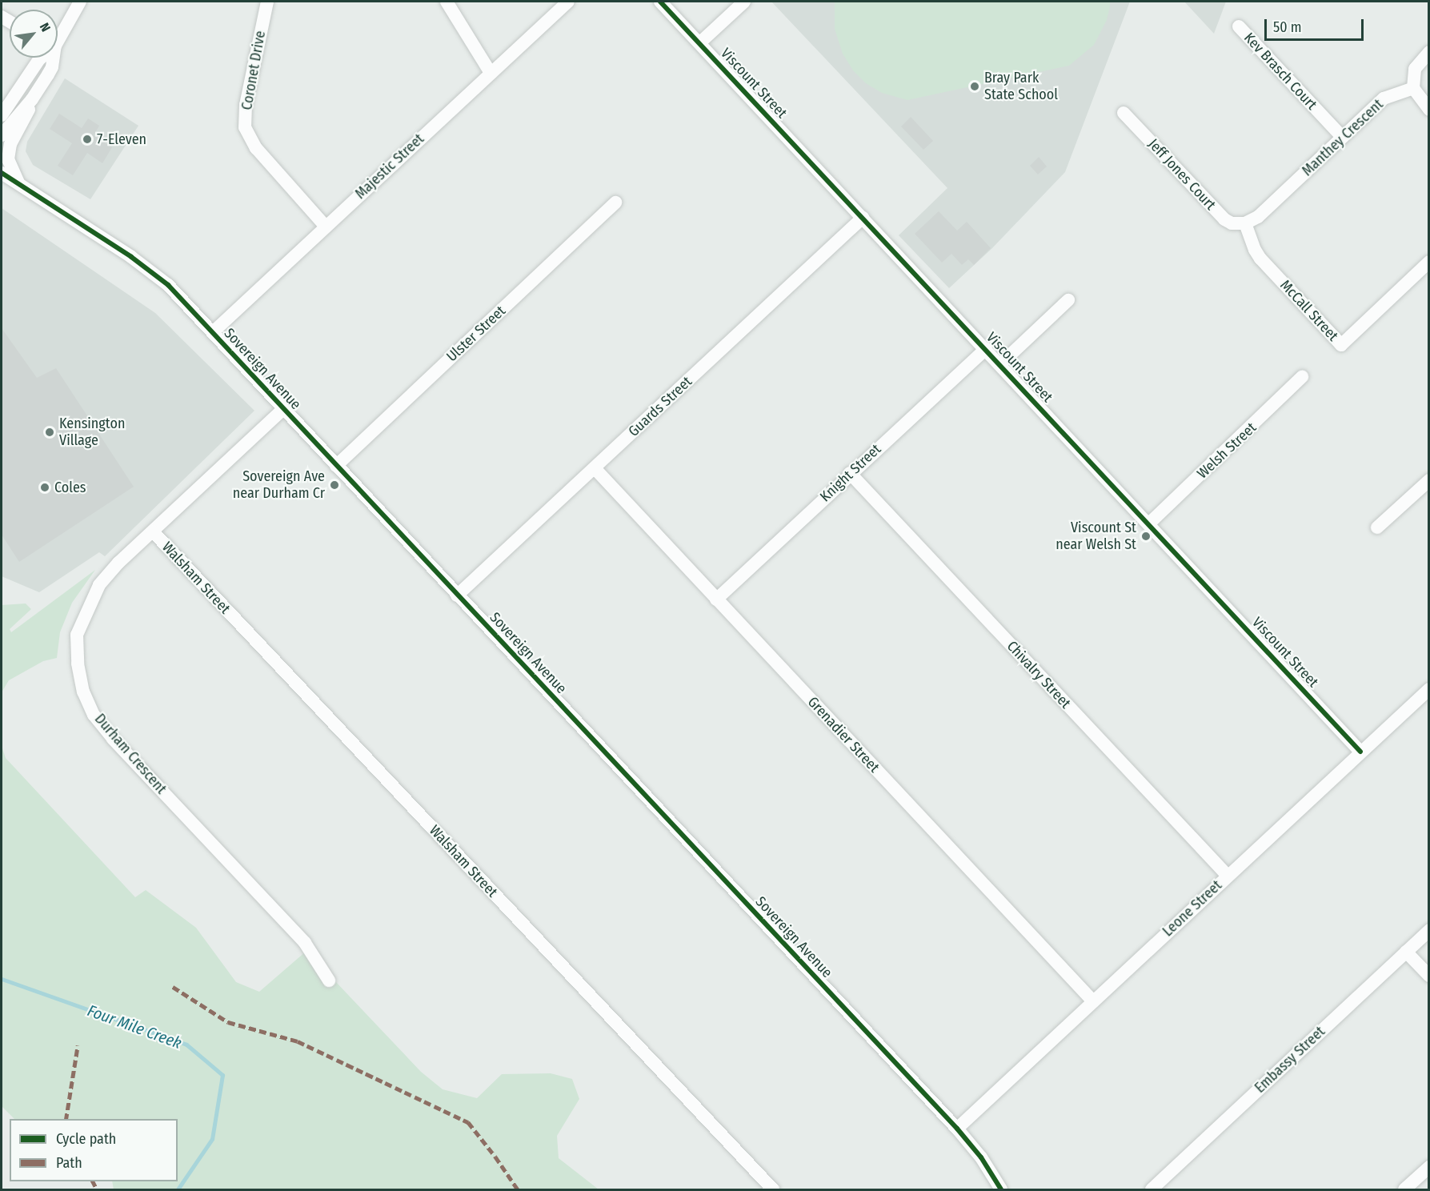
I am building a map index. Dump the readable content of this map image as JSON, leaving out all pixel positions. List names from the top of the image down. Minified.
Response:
{"streets":{"street":["Coronet Drive","Kev Brasch Court","Viscount Street","Manthey Crescent","Majestic Street","Jeff Jones Court","McCall Street","Ulster Street","Sovereign Avenue","Guards Street","Welsh Street","Knight Street","Walsham Street","Chivalry Street","Grenadier Street","Durham Crescent","Leone Street","Embassy Street"]},"crossings":[["Coronet Drive","Majestic Street"],["Kev Brasch Court","Manthey Crescent"],["Viscount Street","Guards Street"],["Viscount Street","Welsh Street"],["Viscount Street","Knight Street"],["Viscount Street","Leone Street"],["Manthey Crescent","Jeff Jones Court"],["Manthey Crescent","McCall Street"],["Majestic Street","Sovereign Avenue"],["Jeff Jones Court","McCall Street"],["Ulster Street","Sovereign Avenue"],["Sovereign Avenue","Guards Street"],["Sovereign Avenue","Durham Crescent"],["Sovereign Avenue","Leone Street"],["Guards Street","Grenadier Street"],["Knight Street","Chivalry Street"],["Knight Street","Grenadier Street"],["Walsham Street","Durham Crescent"],["Chivalry Street","Leone Street"],["Grenadier Street","Leone Street"]],"water":["Four Mile Creek"],"places":["Bray Park State School","7-Eleven","Kensington Village","Sovereign Ave near Durham Cr","Coles","Viscount St near Welsh St"],"legend":["Cycle path","Path"],"scale_bar":"50 m","north":"top right"}
